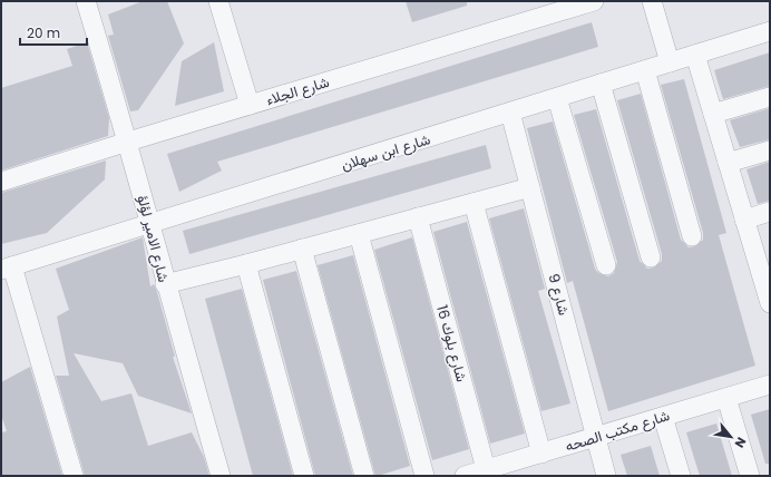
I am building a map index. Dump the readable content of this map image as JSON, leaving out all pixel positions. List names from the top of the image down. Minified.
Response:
{"streets":{"street":["شارع الجلاء","شارع ابن سهلان","شارع الامير لؤلؤ","شارع 9","شارع بلوك 16","شارع مكتب الصحه"]},"crossings":[["شارع الجلاء","شارع الامير لؤلؤ"],["شارع ابن سهلان","شارع الامير لؤلؤ"],["شارع ابن سهلان","شارع 9"],["شارع 9","شارع مكتب الصحه"],["شارع بلوك 16","شارع مكتب الصحه"]],"scale_bar":"20 m","north":"bottom right"}
